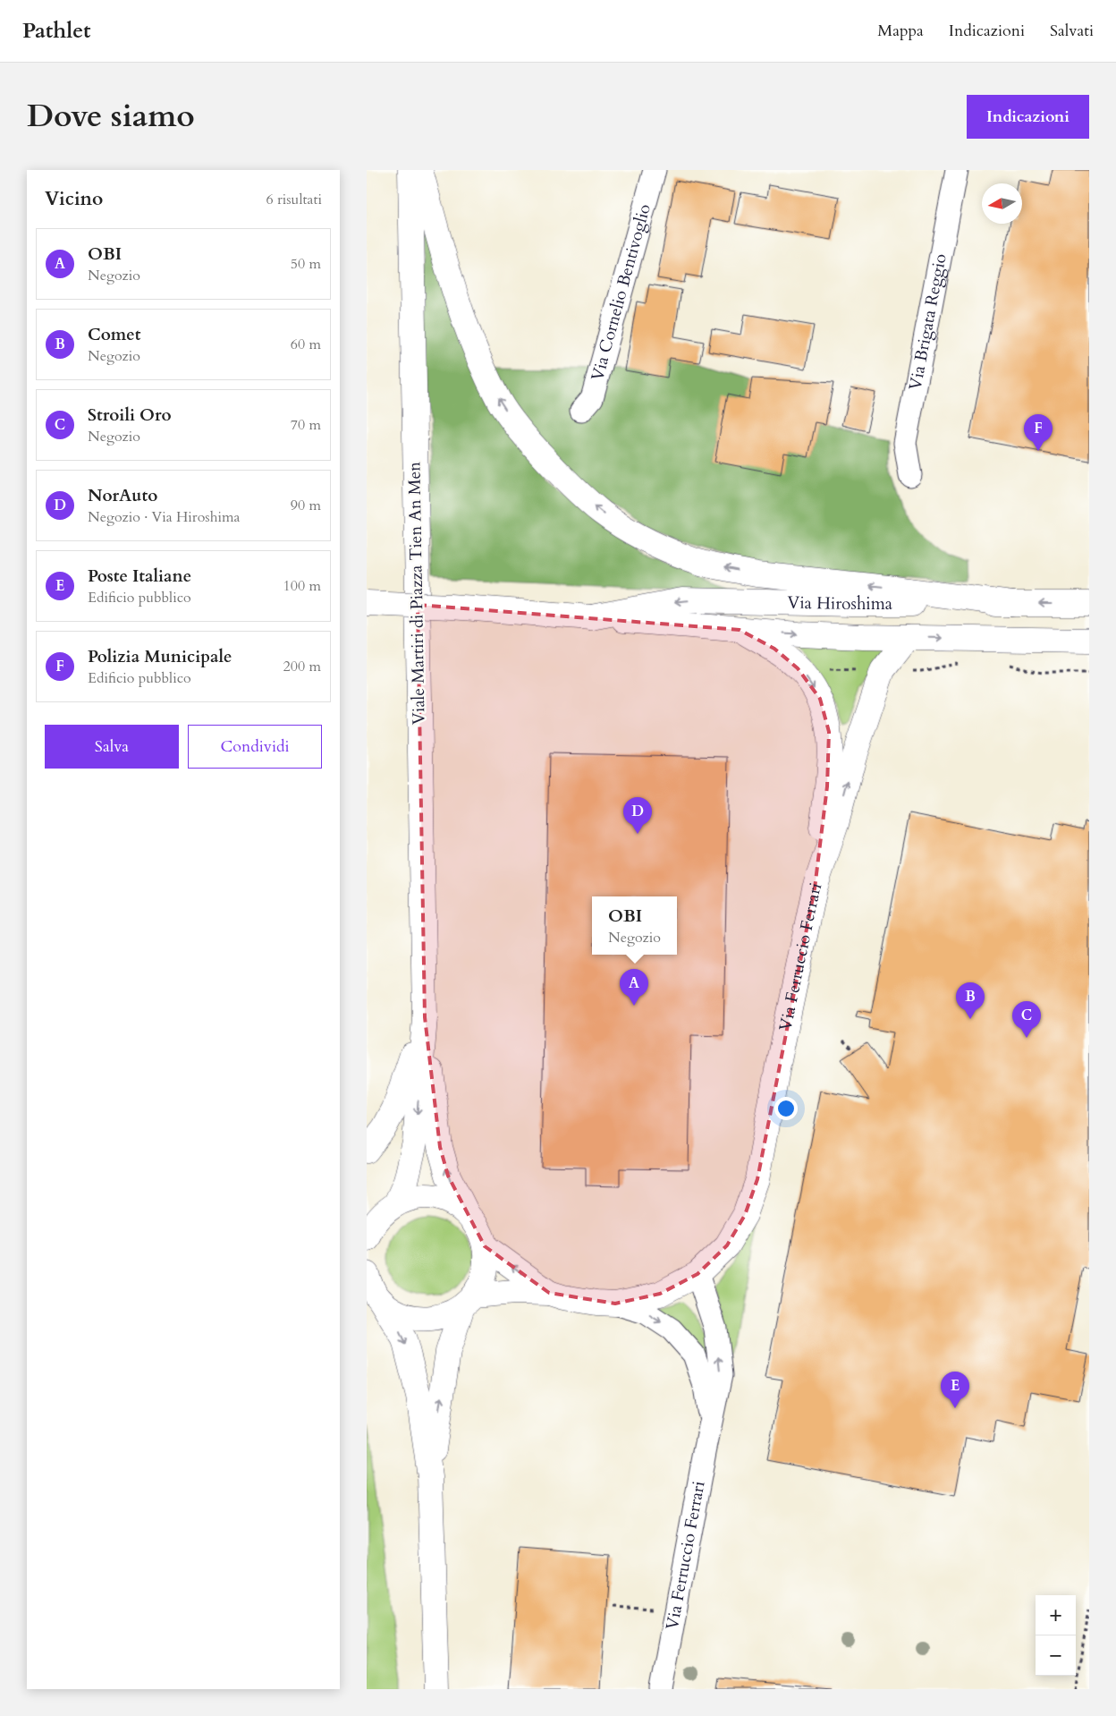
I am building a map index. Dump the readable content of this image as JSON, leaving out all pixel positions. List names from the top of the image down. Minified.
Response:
{"streets":{"main road":["Viale Martiri di Piazza Tien An Men","Via Hiroshima","Via Ferruccio Ferrari"],"street":["Via Cornelio Bentivoglio","Via Brigata Reggio"]},"crossings":[["Via Hiroshima","Via Ferruccio Ferrari"]],"north":"left","page":{"header":"Pathlet","nav":["Mappa","Indicazioni","Salvati"],"title":"Dove siamo","buttons":["Indicazioni",["Salva","Condividi"]],"heading":["Vicino","6 risultati"],"list":[{"mark":"A","name":"OBI","note":"Negozio","value":"50 m"},{"mark":"B","name":"Comet","note":"Negozio","value":"60 m"},{"mark":"C","name":"Stroili Oro","note":"Negozio","value":"70 m"},{"mark":"D","name":"NorAuto","note":"Negozio · Via Hiroshima","value":"90 m"},{"mark":"E","name":"Poste Italiane","note":"Edificio pubblico","value":"100 m"},{"mark":"F","name":"Polizia Municipale","note":"Edificio pubblico","value":"200 m"}],"pins":["F","D","A","B","C","E"],"popup":["OBI","Negozio"],"map_buttons":["+","−"]}}
